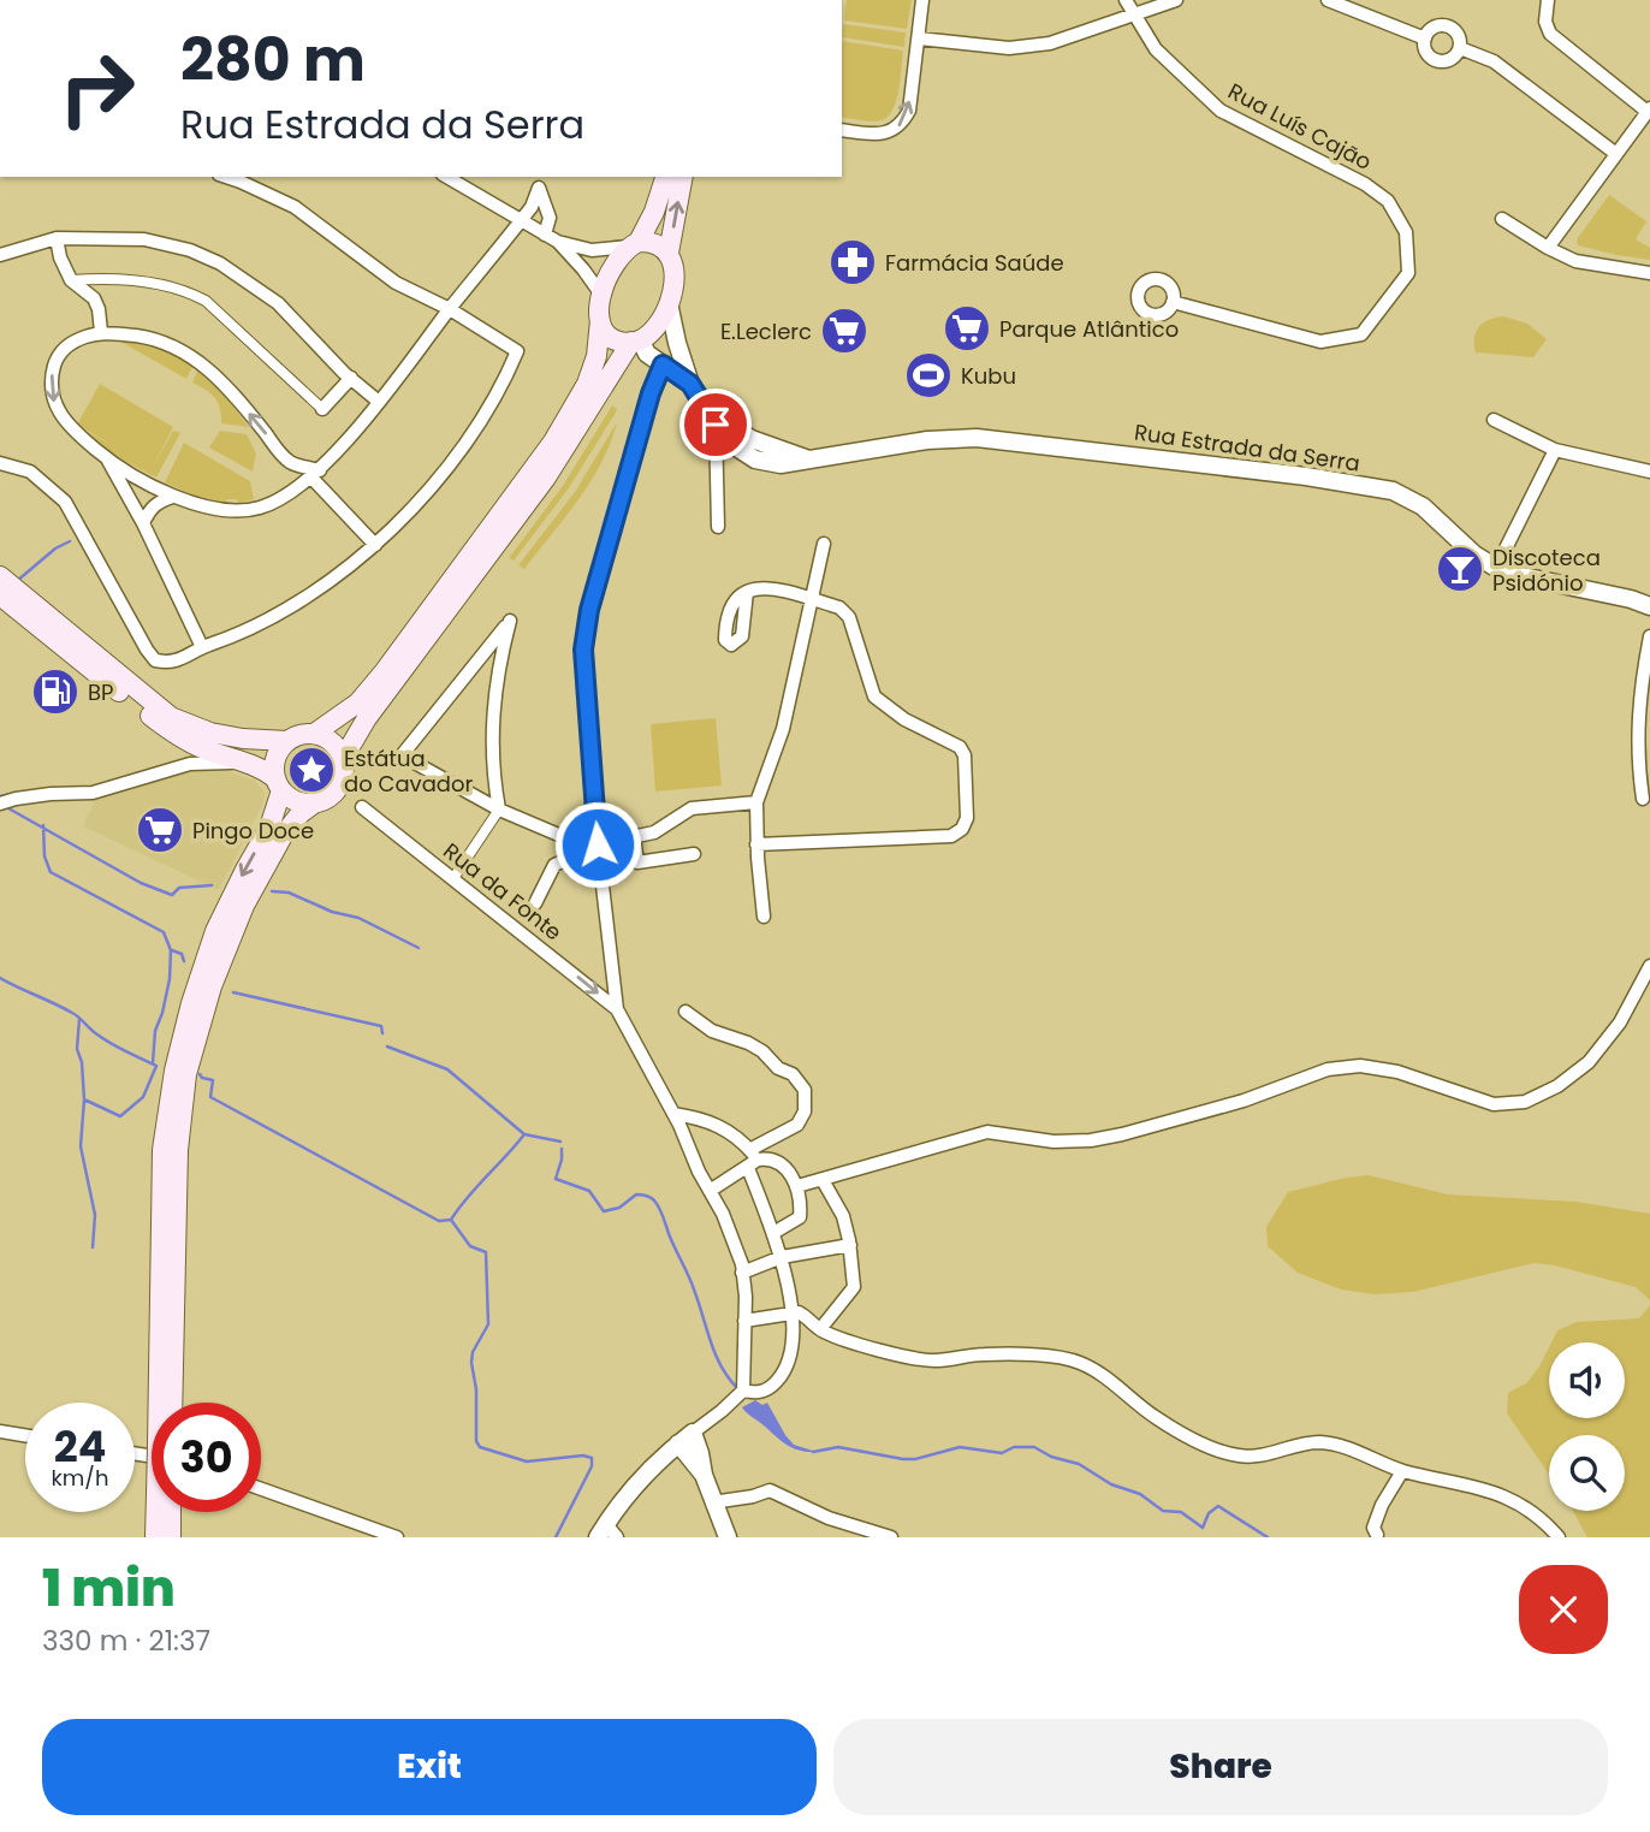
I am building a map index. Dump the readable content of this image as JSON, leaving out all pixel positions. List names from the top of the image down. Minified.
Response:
{"streets":{"street":["Rua Luís Cajão","Rua Estrada da Serra","Rua da Fonte"]},"places":{"pharmacy":["Farmácia Saúde"],"supermarket":["Parque Atlântico","E.Leclerc","Pingo Doce"],"sports":["Kubu"],"bar":["Discoteca Psidónio"],"fuel station":["BP"],"place":["Estátua do Cavador"]},"page":{"turn":["280 m","Rua Estrada da Serra"],"speed":"24 km/h","limit":"30","heading":["1 min","330 m · 21:37"],"buttons":["Exit","Share"]}}
